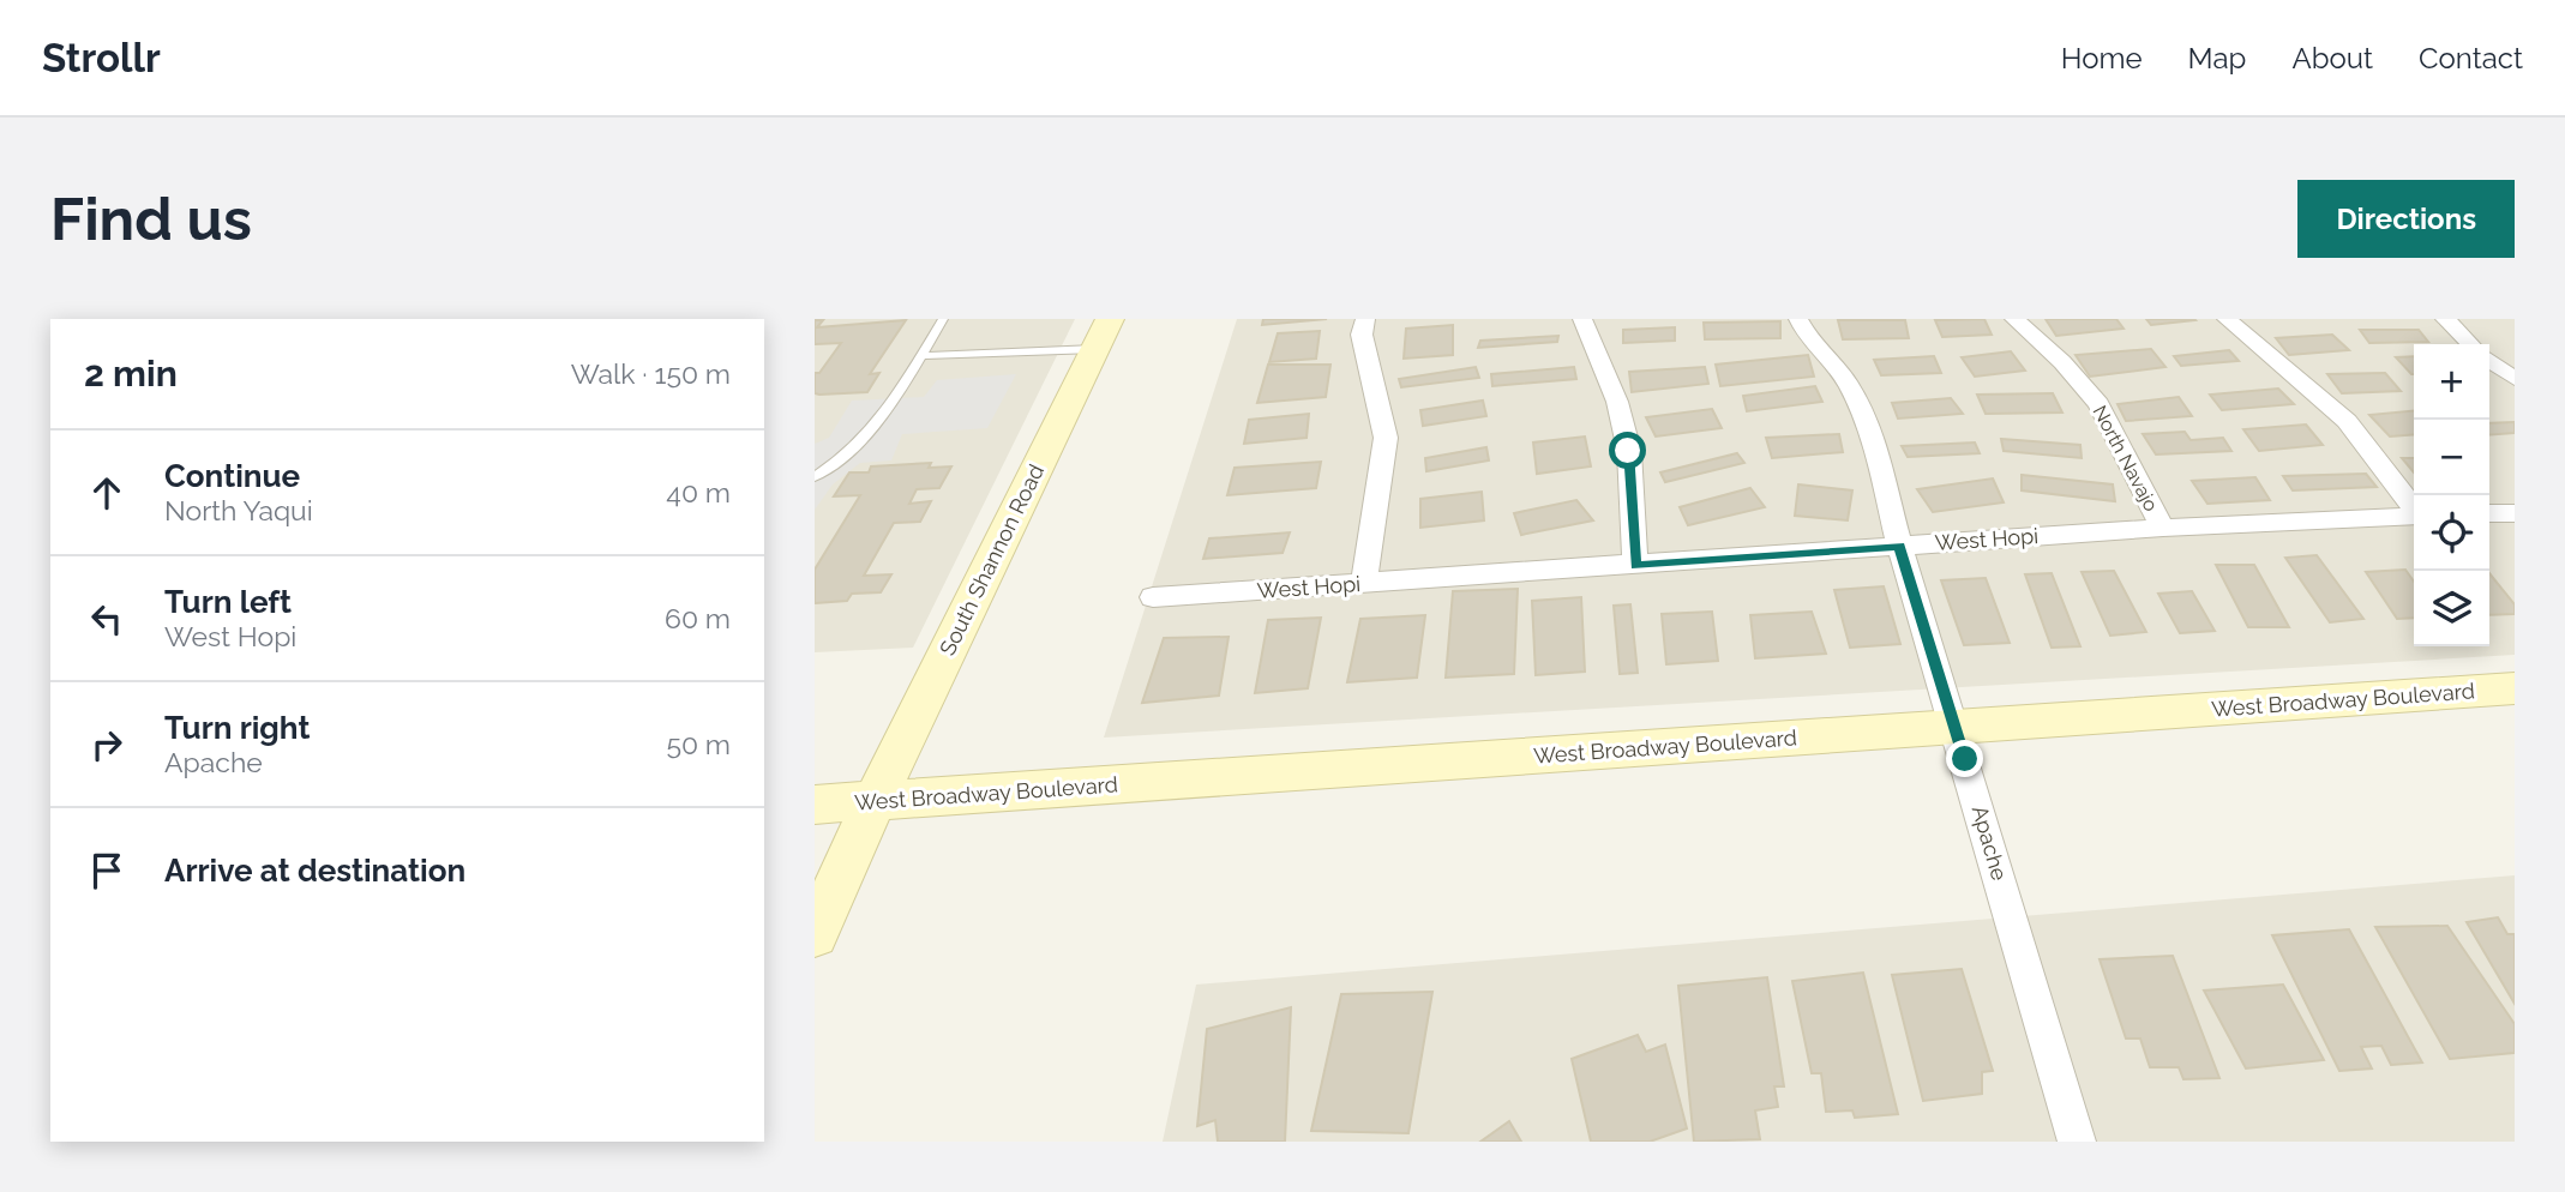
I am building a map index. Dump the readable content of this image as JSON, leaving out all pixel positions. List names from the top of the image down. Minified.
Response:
{"streets":{"street":["North Navajo","West Hopi","South Shannon Road","West Broadway Boulevard","Apache"]},"crossings":[["North Navajo","West Hopi"],["West Hopi","Apache"],["South Shannon Road","West Broadway Boulevard"],["West Broadway Boulevard","Apache"]],"page":{"header":"Strollr","nav":["Home","Map","About","Contact"],"buttons":"Directions","title":"Find us","heading":["2 min","Walk · 150 m"],"map_buttons":["+","−"],"list":[["Continue","North Yaqui","40 m"],["Turn left","West Hopi","60 m"],["Turn right","Apache","50 m"],"Arrive at destination"]}}
